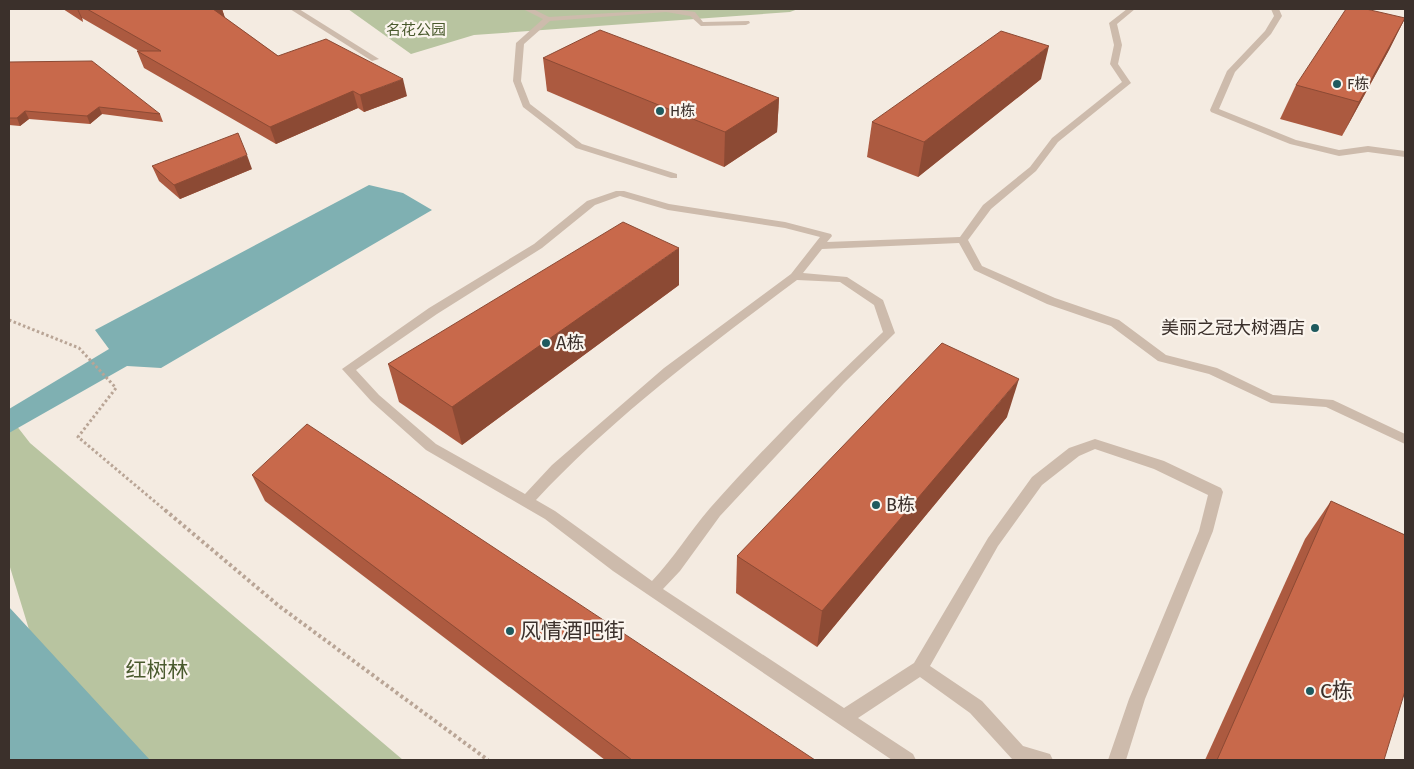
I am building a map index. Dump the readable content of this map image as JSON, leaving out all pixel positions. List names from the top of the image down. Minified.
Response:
{"parks":["名花公园","红树林"],"places":["F栋","H栋","美丽之冠大树酒店","A栋","B栋","风情酒吧街","C栋"]}
